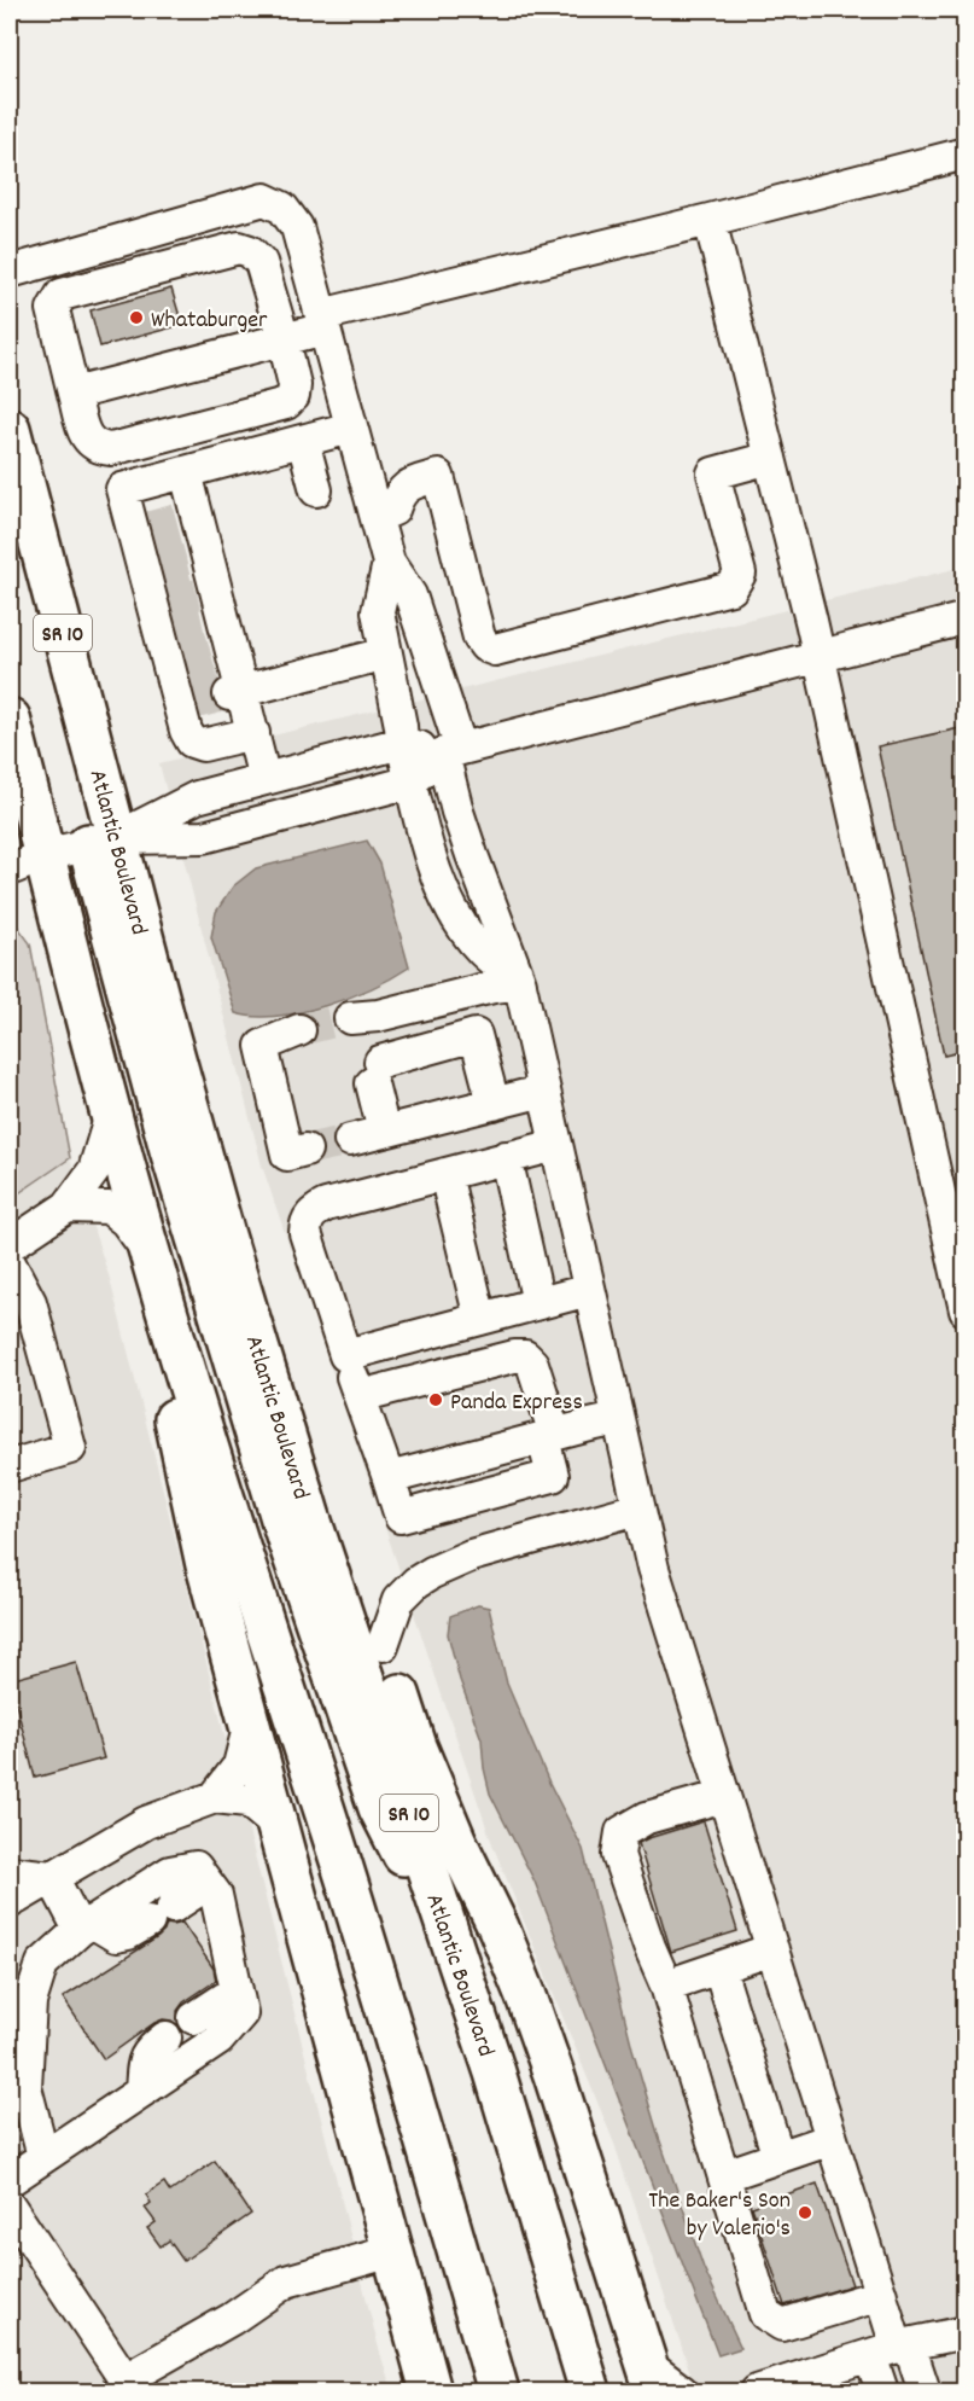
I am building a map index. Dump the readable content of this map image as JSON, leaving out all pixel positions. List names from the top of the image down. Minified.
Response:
{"streets":{"highway":["SR 10","Atlantic Boulevard"]},"places":["Whataburger","Panda Express","The Baker's Son by Valerio's"]}
